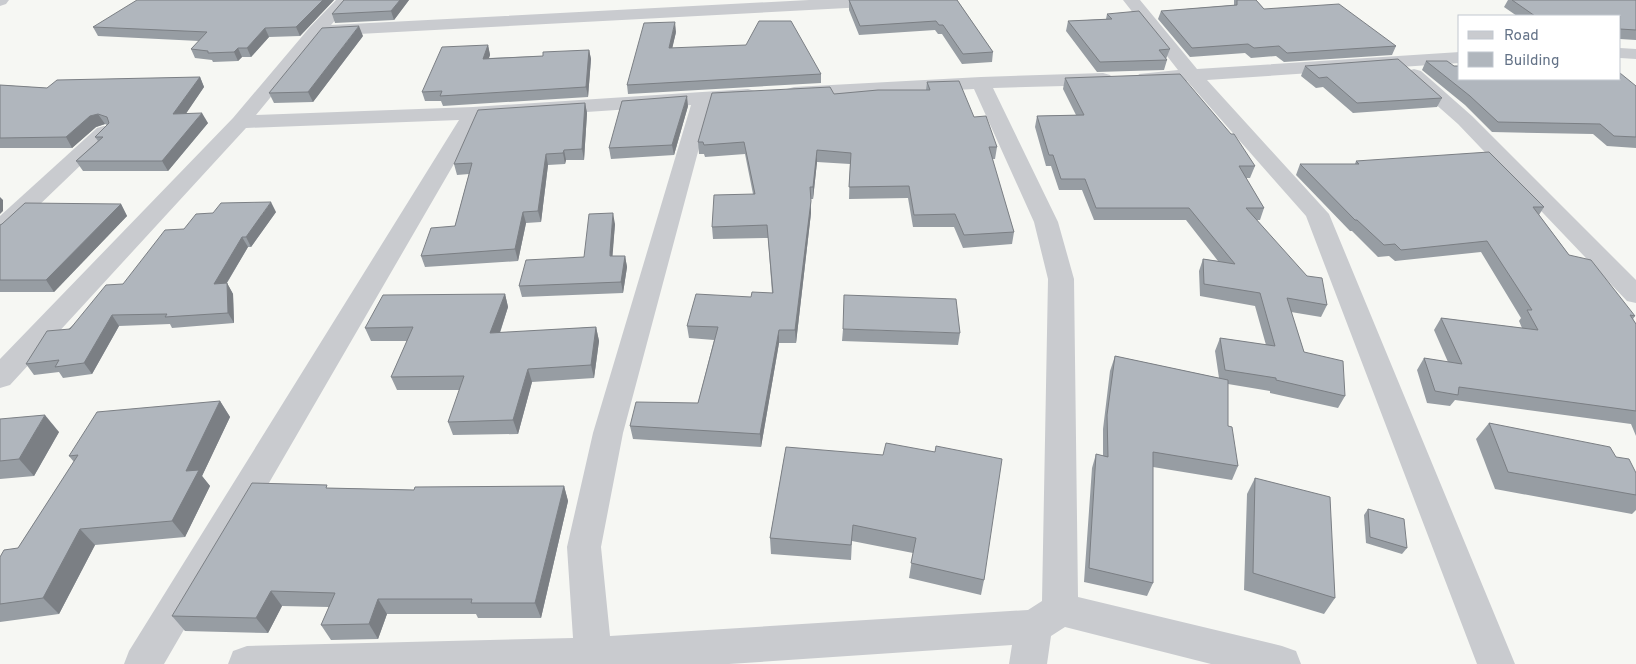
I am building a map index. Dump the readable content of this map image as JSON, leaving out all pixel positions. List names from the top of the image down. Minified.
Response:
{"legend":["Road","Building"]}
